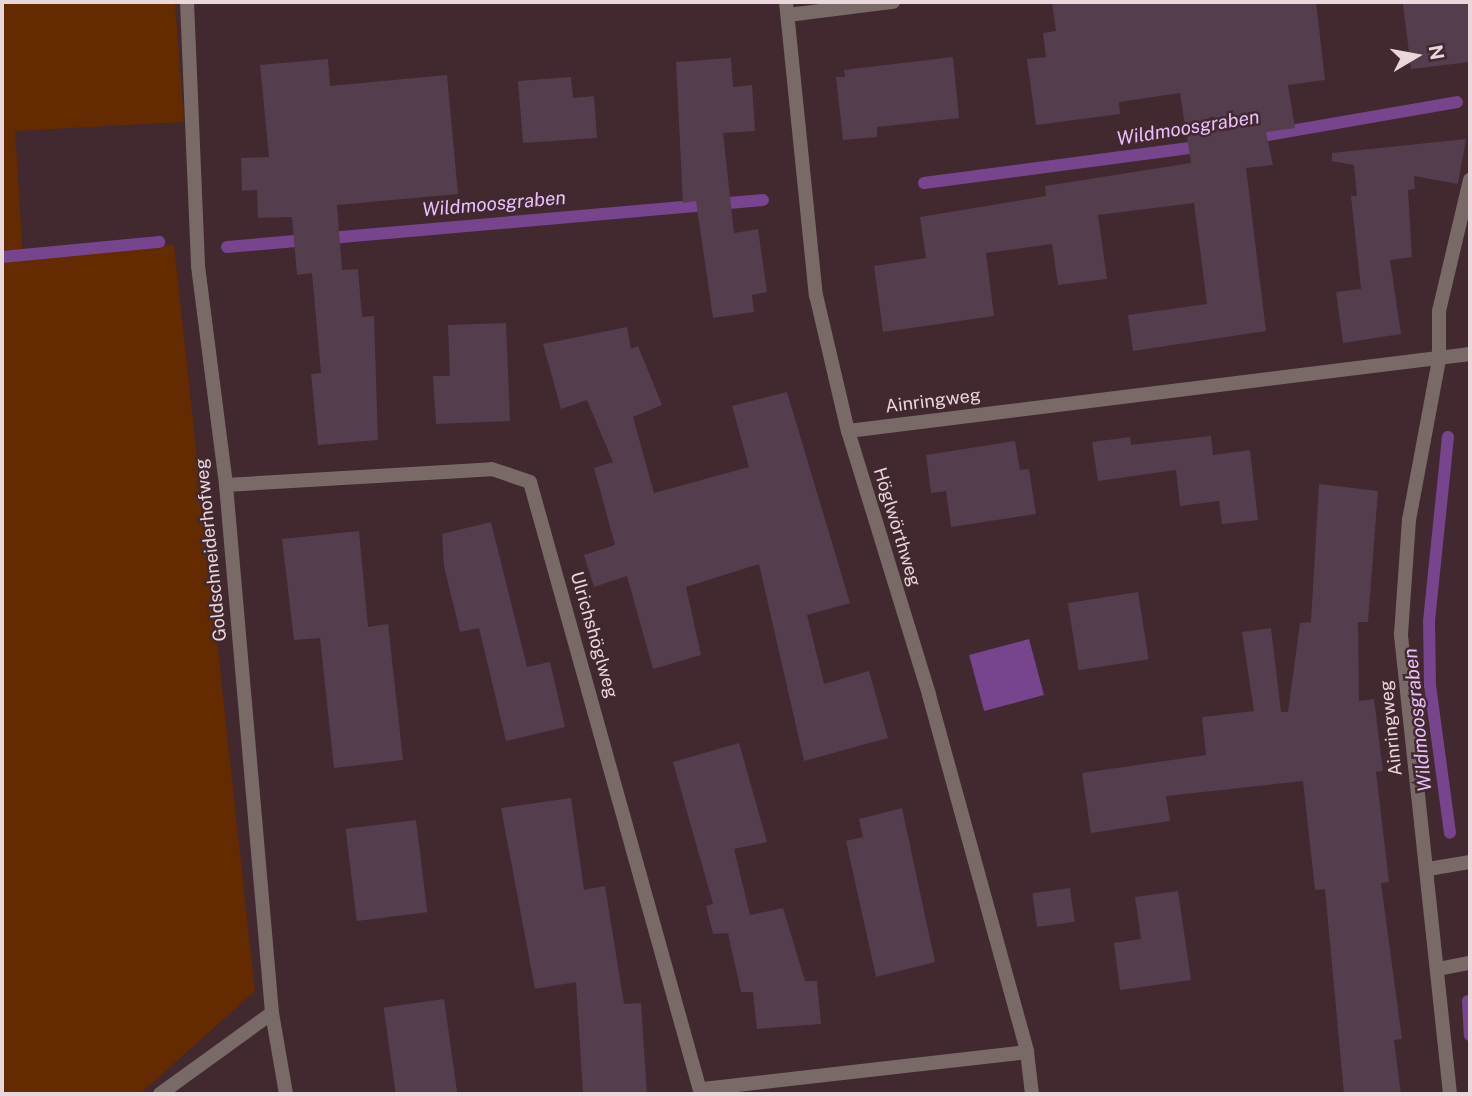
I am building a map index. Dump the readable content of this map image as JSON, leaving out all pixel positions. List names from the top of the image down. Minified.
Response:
{"streets":{"street":["Ainringweg","Höglwörthweg","Goldschneiderhofweg","Ulrichshöglweg"]},"crossings":[["Ainringweg","Höglwörthweg"],["Goldschneiderhofweg","Ulrichshöglweg"]],"water":["Wildmoosgraben"],"north":"right"}
